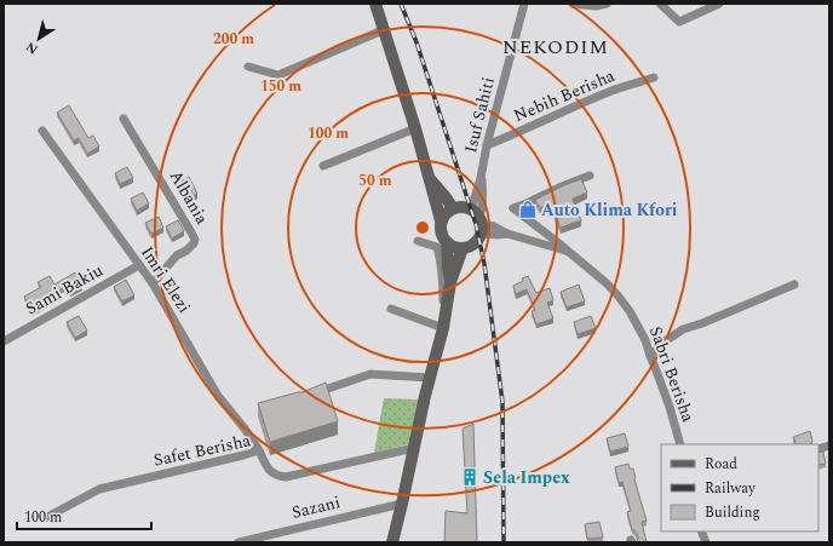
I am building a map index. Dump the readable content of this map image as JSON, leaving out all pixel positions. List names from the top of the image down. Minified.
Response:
{"streets":{"street":["Nebih Berisha","Isuf Sahiti","Albania","Imri Elezi","Sami Bakiu","Sabri Berisha","Safet Berisha","Sazani"]},"crossings":[["Nebih Berisha","Isuf Sahiti"],["Isuf Sahiti","Sabri Berisha"],["Albania","Imri Elezi"],["Imri Elezi","Sami Bakiu"],["Imri Elezi","Safet Berisha"]],"districts":["NEKODIM"],"places":{"shop":["Auto Klima Kfori"],"building":["Sela Impex"]},"legend":["Road","Railway","Building"],"scale_bar":"100 m","north":"bottom left","rings":["200 m","150 m","100 m","50 m"]}
